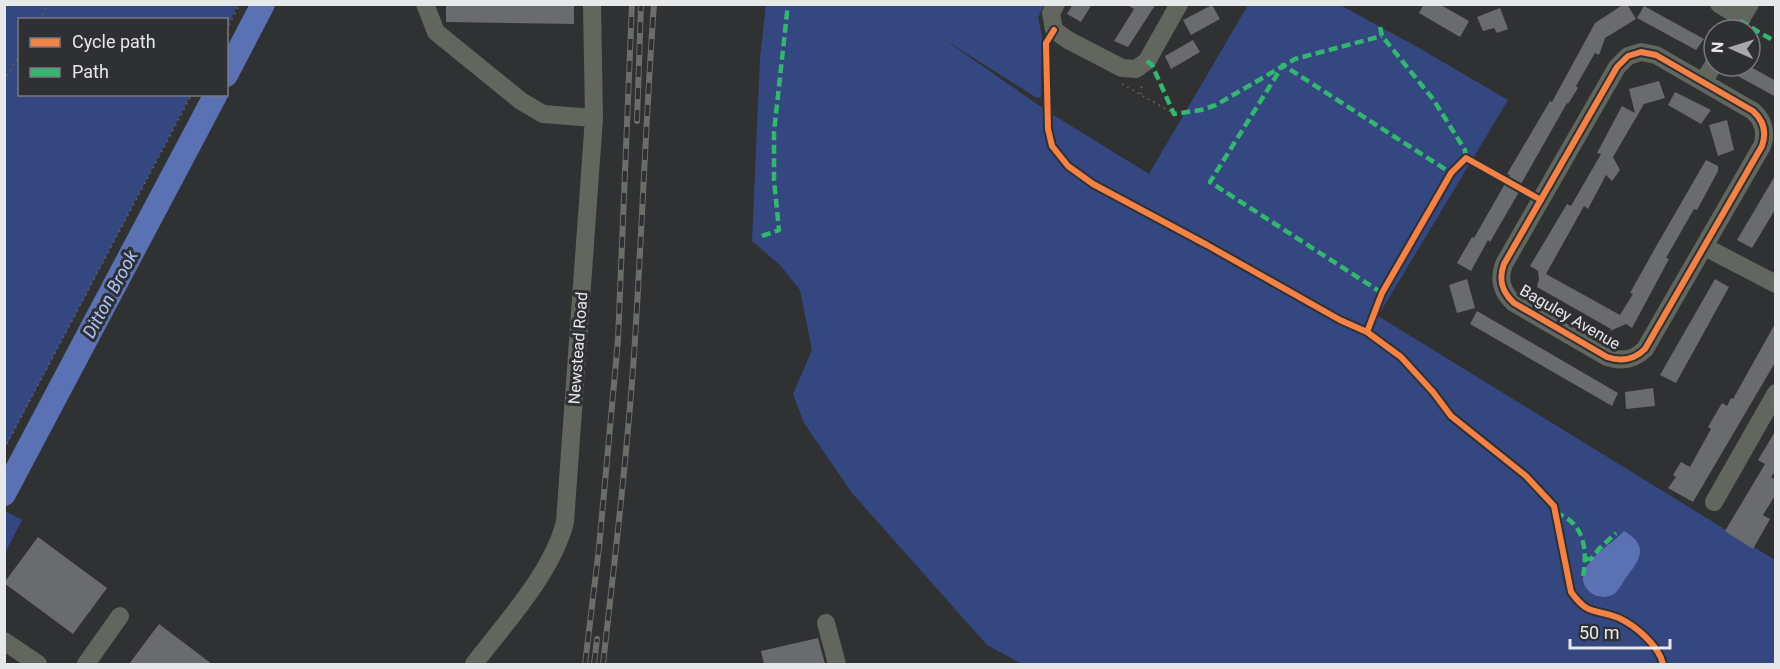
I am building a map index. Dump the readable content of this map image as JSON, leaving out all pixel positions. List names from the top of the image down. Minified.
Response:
{"streets":{"street":["Baguley Avenue","Newstead Road"]},"water":["Ditton Brook"],"legend":["Cycle path","Path"],"scale_bar":"50 m","north":"left"}
